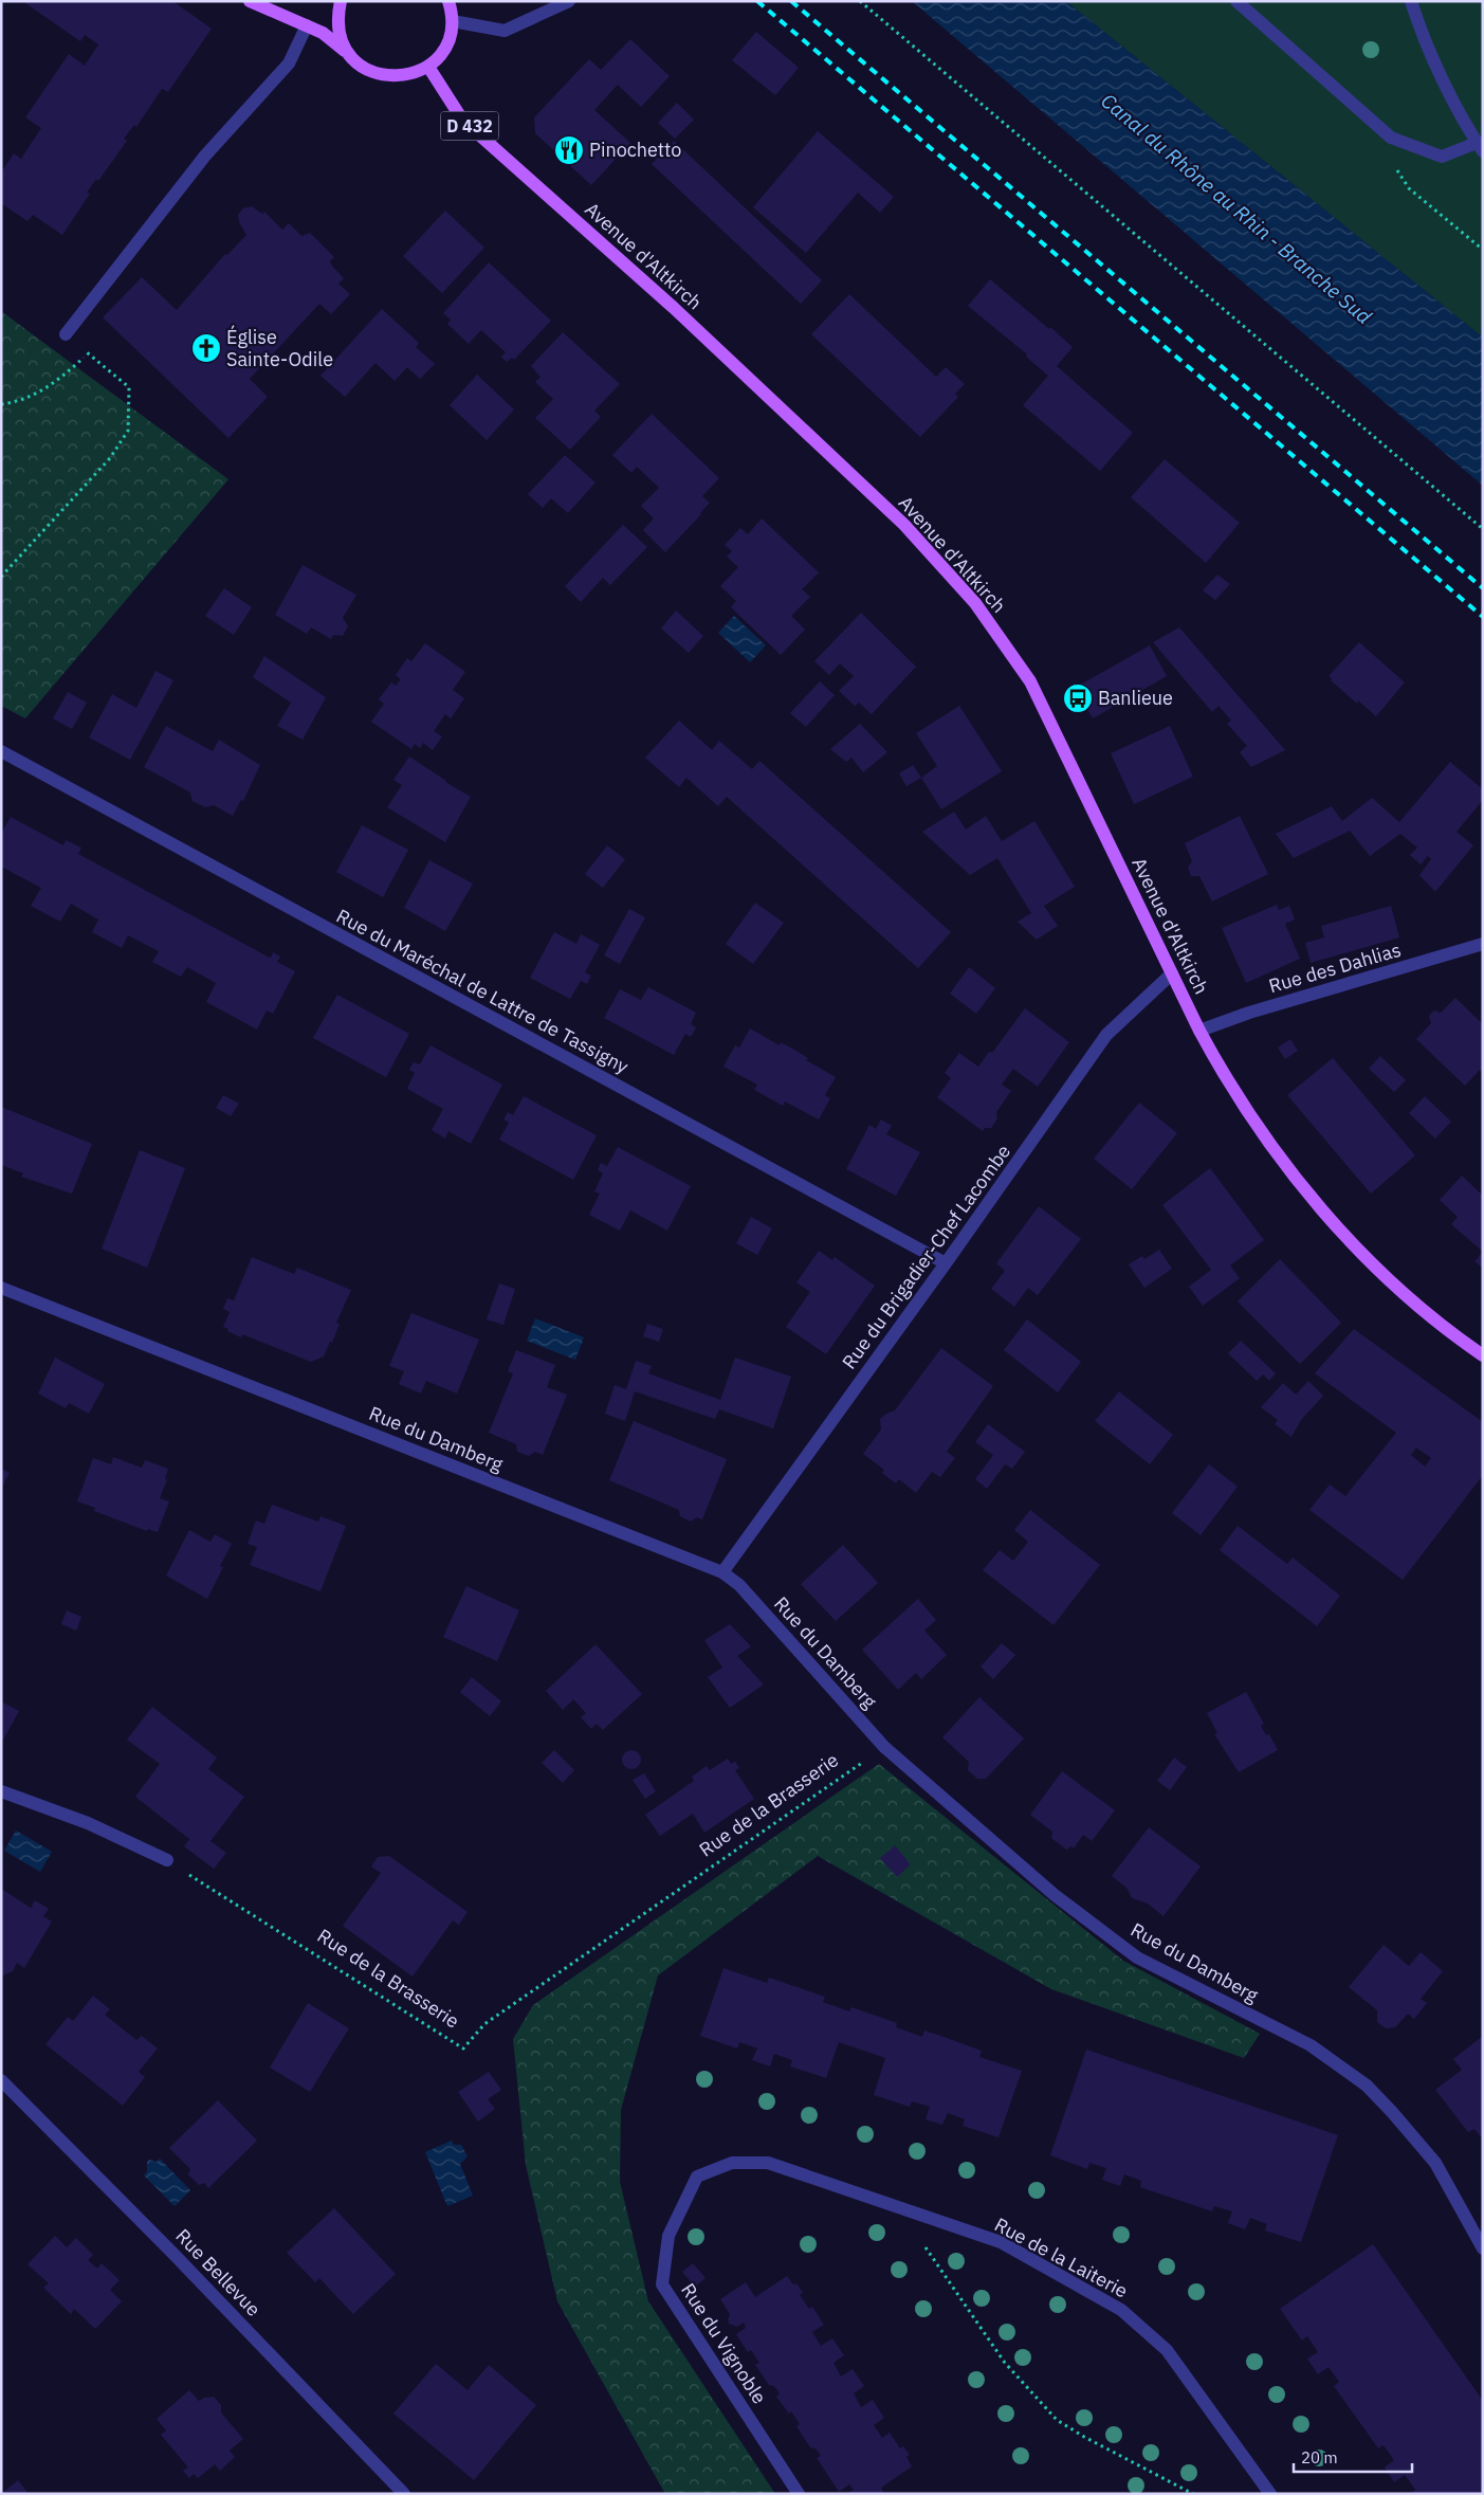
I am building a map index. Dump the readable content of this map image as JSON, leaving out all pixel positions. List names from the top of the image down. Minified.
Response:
{"streets":{"main road":["D 432","Avenue d'Altkirch"],"street":["Rue des Dahlias","Rue du Maréchal de Lattre de Tassigny","Rue du Brigadier-Chef Lacombe","Rue du Damberg","Rue de la Laiterie","Rue Bellevue","Rue du Vignoble"],"path":["Rue de la Brasserie"]},"crossings":[["Avenue d'Altkirch","Rue des Dahlias"],["Avenue d'Altkirch","Rue du Brigadier-Chef Lacombe"],["Rue du Maréchal de Lattre de Tassigny","Rue du Brigadier-Chef Lacombe"],["Rue du Brigadier-Chef Lacombe","Rue du Damberg"],["Rue du Damberg","Rue de la Brasserie"],["Rue de la Laiterie","Rue du Vignoble"]],"water":["Canal du Rhône au Rhin - Branche Sud"],"places":{"restaurant":["Pinochetto"],"church":["Église Sainte-Odile"],"bus stop":["Banlieue"]},"scale_bar":"20 m"}
